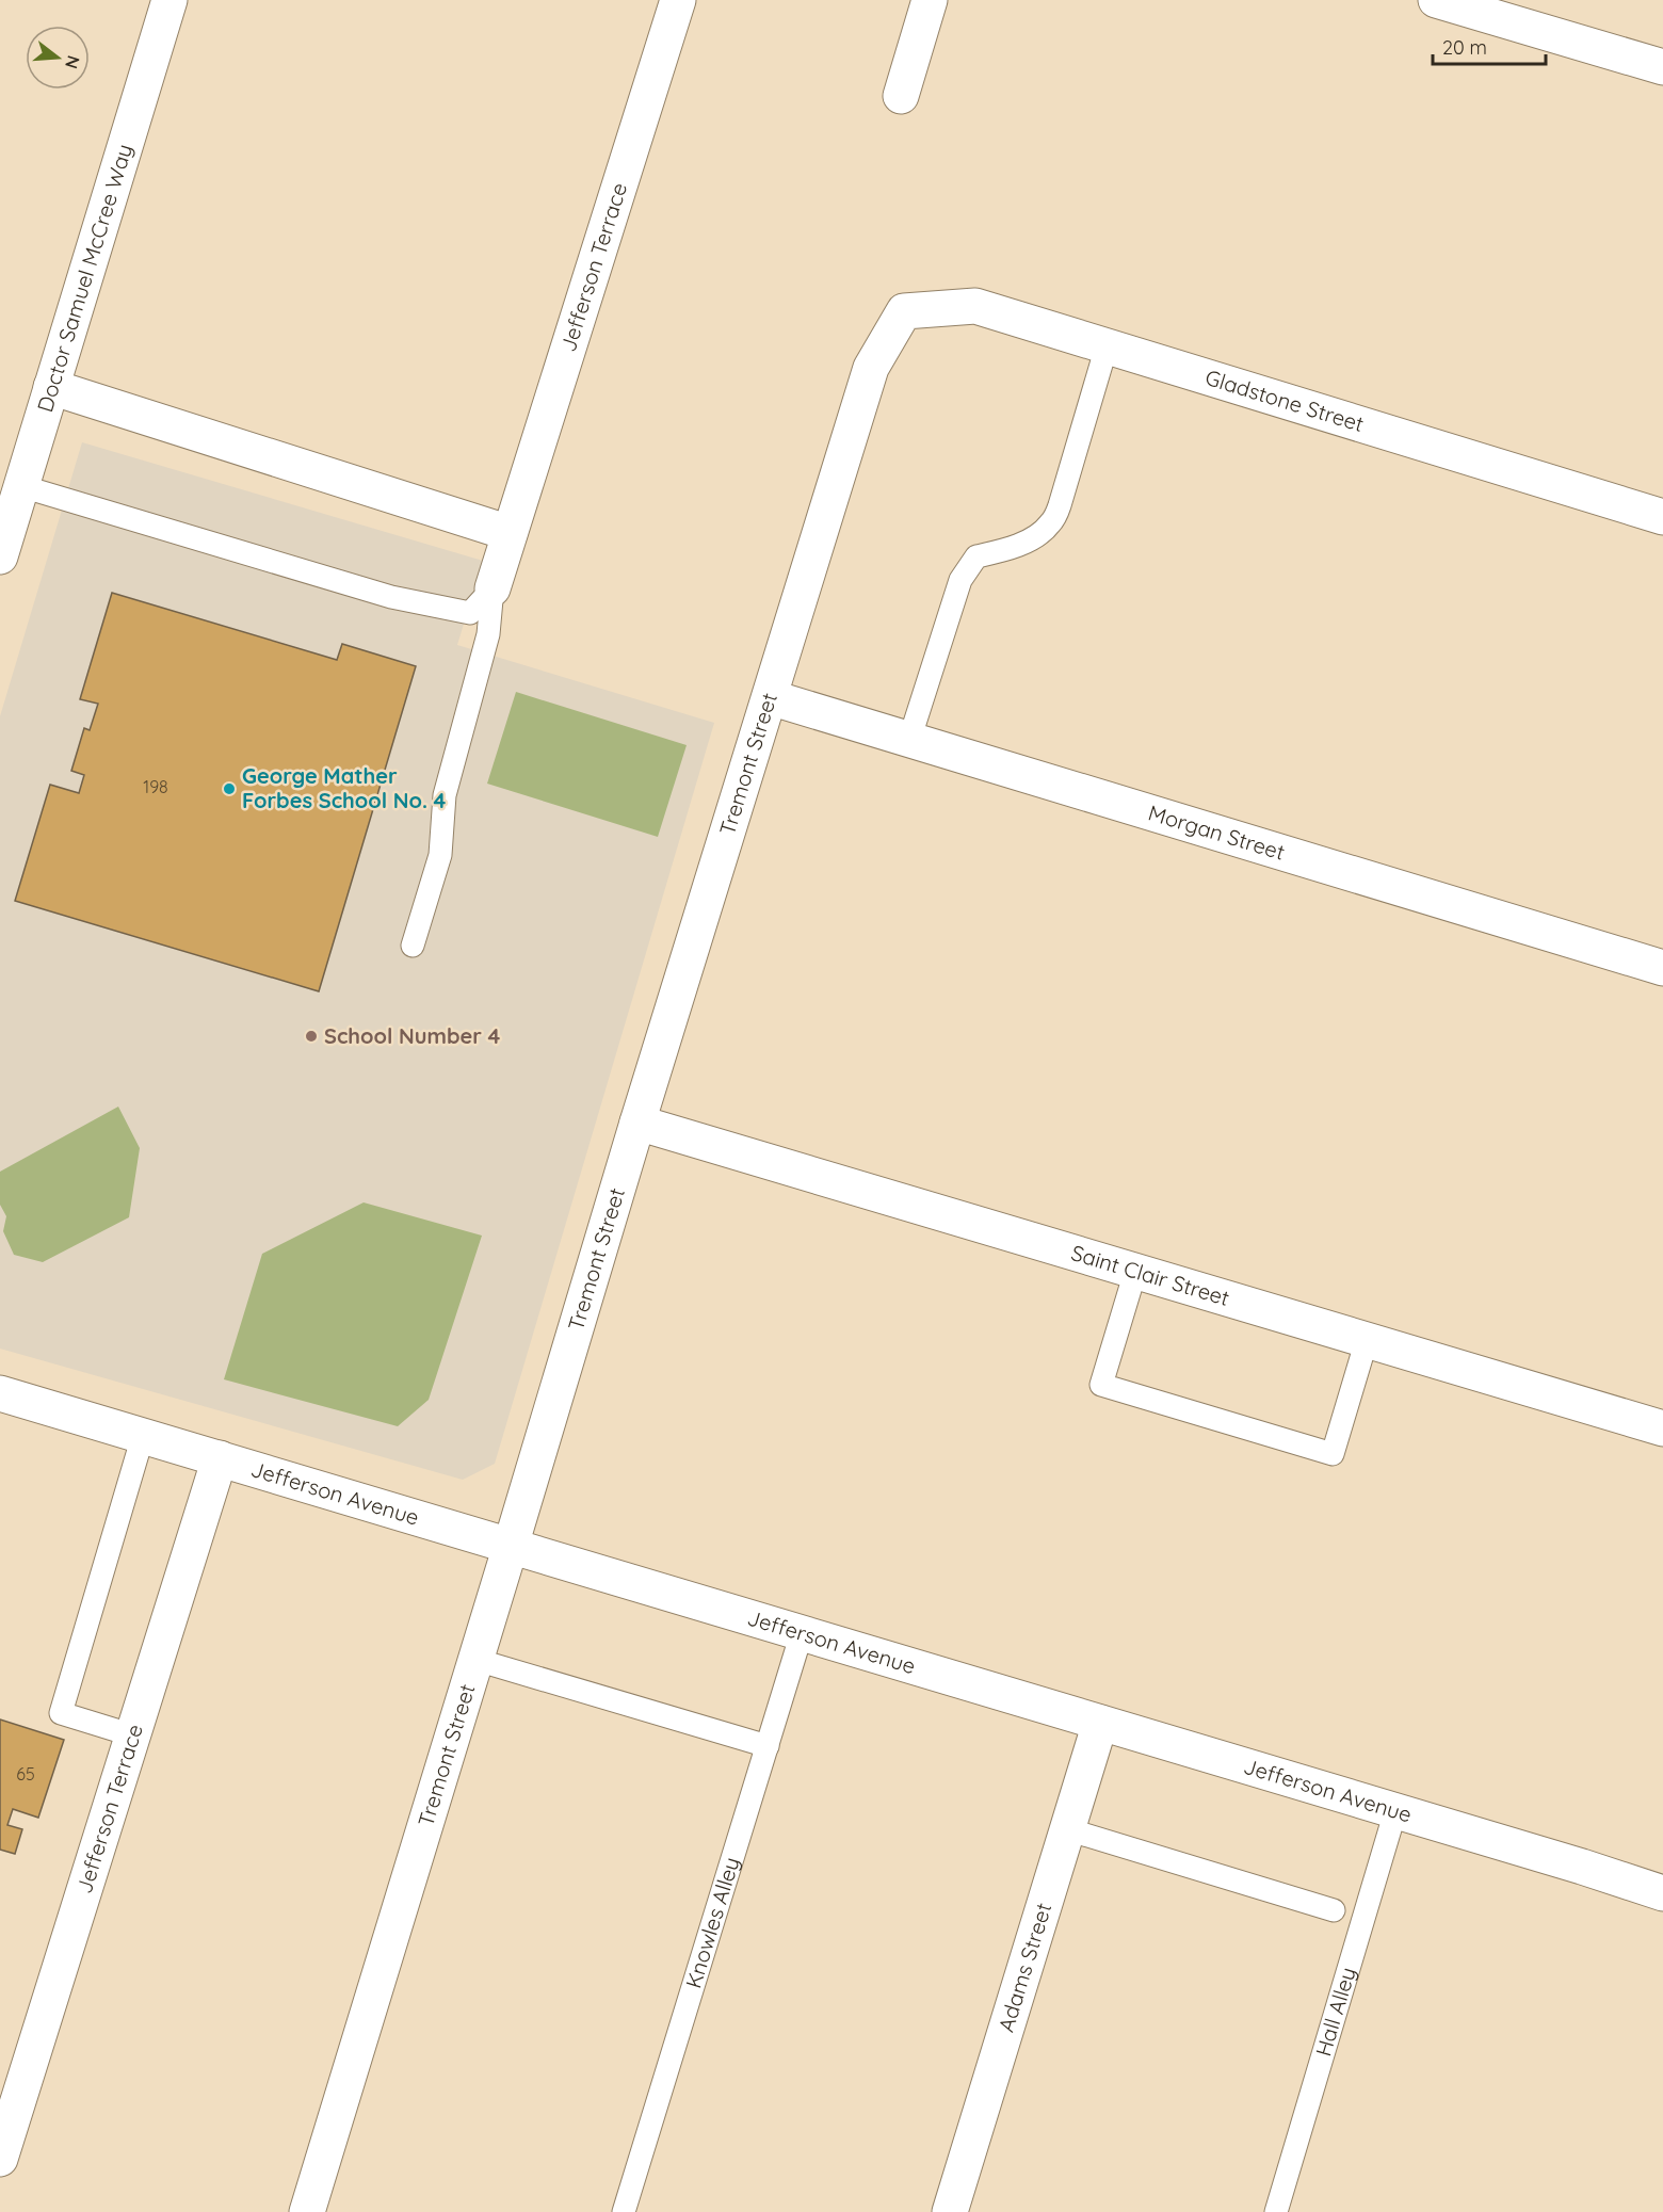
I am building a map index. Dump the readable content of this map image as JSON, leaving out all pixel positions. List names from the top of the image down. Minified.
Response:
{"streets":{"street":["Jefferson Terrace","Doctor Samuel McCree Way","Gladstone Street","Tremont Street","Morgan Street","Saint Clair Street","Jefferson Avenue","Adams Street"],"lane":["Knowles Alley","Hall Alley"]},"crossings":[["Jefferson Terrace","Jefferson Avenue"],["Gladstone Street","Tremont Street"],["Tremont Street","Morgan Street"],["Tremont Street","Saint Clair Street"],["Tremont Street","Jefferson Avenue"],["Jefferson Avenue","Knowles Alley"],["Jefferson Avenue","Adams Street"],["Jefferson Avenue","Hall Alley"]],"places":["George Mather Forbes School No. 4","School Number 4"],"house_numbers":["198","65"],"scale_bar":"20 m","north":"right"}
